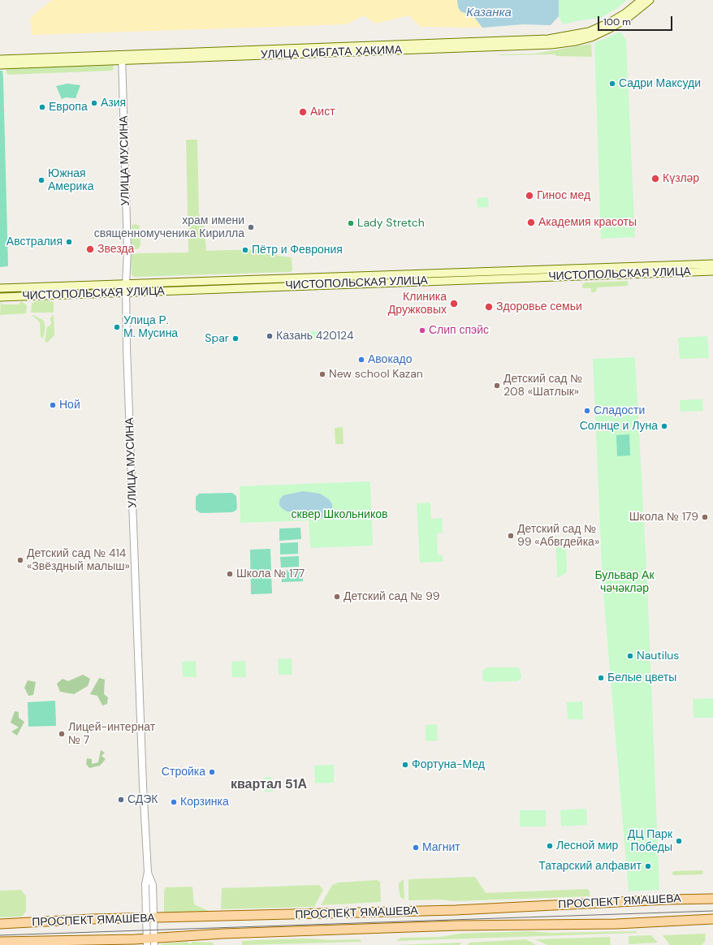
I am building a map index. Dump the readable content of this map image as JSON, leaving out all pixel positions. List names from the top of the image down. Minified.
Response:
{"streets":{"main road":["УЛИЦА СИБГАТА ХАКИМА","ЧИСТОПОЛЬСКАЯ УЛИЦА","ПРОСПЕКТ ЯМАШЕВА"],"street":["УЛИЦА МУСИНА"]},"crossings":[["УЛИЦА СИБГАТА ХАКИМА","УЛИЦА МУСИНА"],["УЛИЦА МУСИНА","ЧИСТОПОЛЬСКАЯ УЛИЦА"],["УЛИЦА МУСИНА","ПРОСПЕКТ ЯМАШЕВА"]],"districts":["квартал 51А"],"water":["Казанка"],"parks":["сквер Школьников","Бульвар Ак чәчәкләр"],"places":["Садри Максуди","Азия","Европа","Аист","Күзләр","Южная Америка","Гинос мед","Академия красоты","Lady Stretch","храм имени священномученика Кирилла","Австралия","Звезда","Пётр и Феврония","Клиника Дружковых","Здоровье семьи","Улица Р. М. Мусина","Слип спэйс","Казань 420124","Spar","Авокадо","New school Kazan","Детский сад № 208 «Шатлык»","Ной","Сладости","Солнце и Луна","Школа № 179","Детский сад № 99 «Абвгдейка»","Детский сад № 414 «Звёздный малыш»","Школа № 177","Детский сад № 99","Nautilus","Белые цветы","Лицей-интернат № 7","Фортуна-Мед","Стройка","СДЭК","Корзинка","ДЦ Парк Победы","Лесной мир","Магнит","Татарский алфавит"],"scale_bar":"100 m"}
